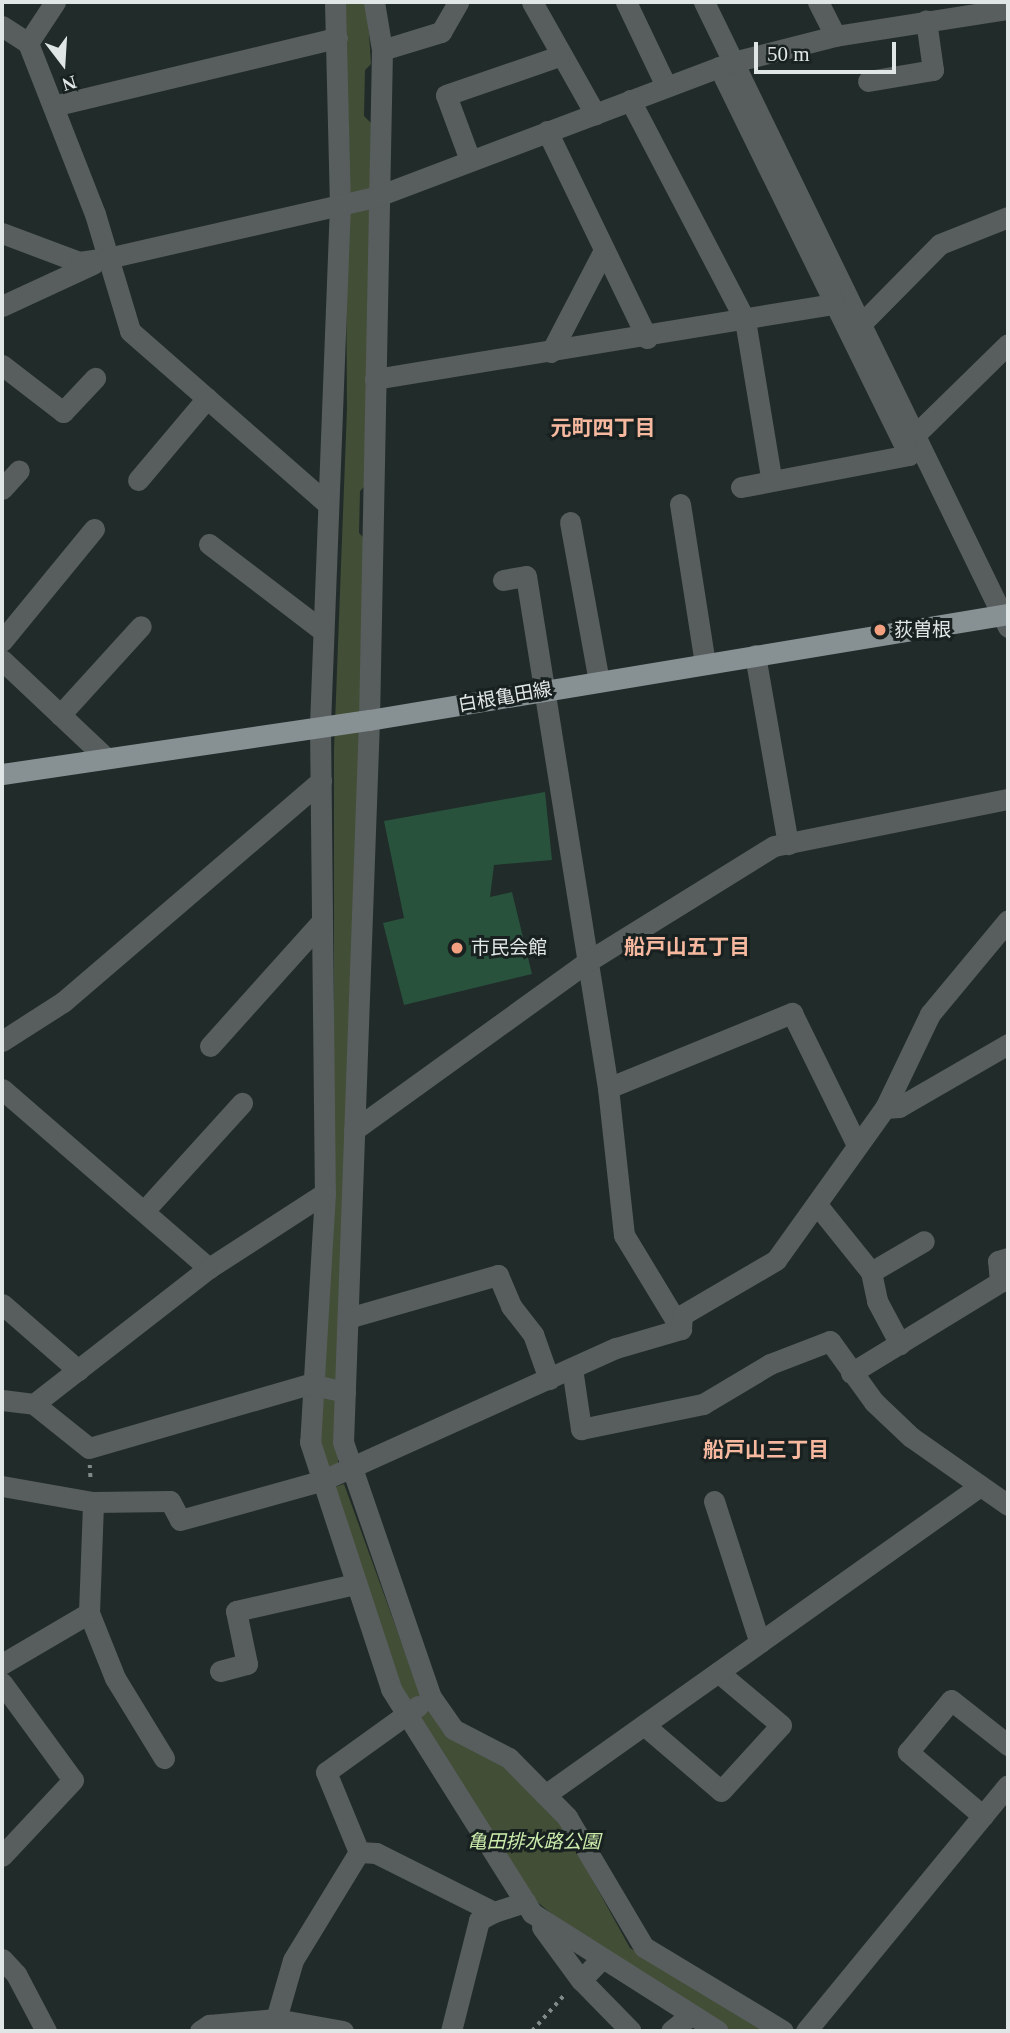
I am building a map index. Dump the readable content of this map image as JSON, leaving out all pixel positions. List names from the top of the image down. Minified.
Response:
{"streets":{"main road":["白根亀田線"]},"districts":["元町四丁目","船戸山五丁目","船戸山三丁目"],"parks":["亀田排水路公園"],"places":["荻曽根","市民会館"],"scale_bar":"50 m","north":"bottom"}
